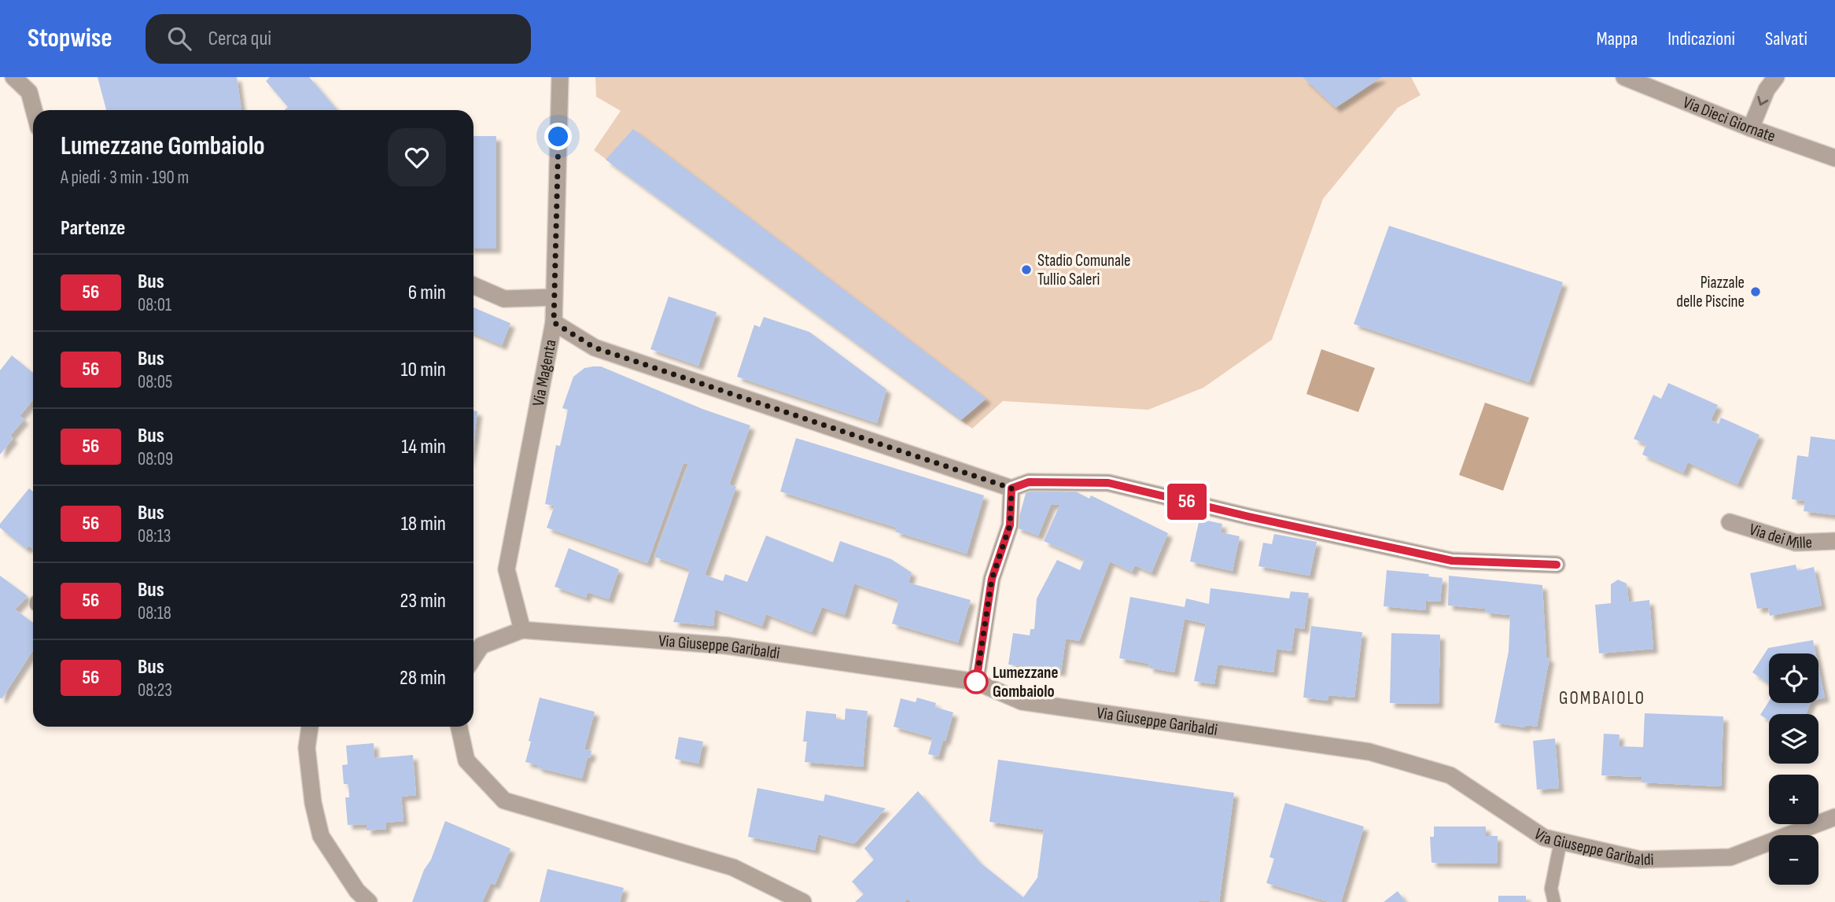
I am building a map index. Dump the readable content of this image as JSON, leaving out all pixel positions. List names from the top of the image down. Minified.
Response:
{"streets":{"street":["Via Dieci Giornate","Via Magenta","Via dei Mille","Via Giuseppe Garibaldi"]},"crossings":[["Via Magenta","Via Giuseppe Garibaldi"]],"districts":["GOMBAIOLO"],"places":["Stadio Comunale Tullio Saleri","Piazzale delle Piscine","Lumezzane Gombaiolo"],"lines":["bus line 56"],"page":{"header":"Stopwise","search":"Cerca qui","nav":["Mappa","Indicazioni","Salvati"],"on_map":"56","heading":[["Lumezzane Gombaiolo","A piedi · 3 min · 190 m"],"Partenze"],"list":[{"mark":"56","name":"Bus","note":"08:01","value":"6 min"},{"mark":"56","name":"Bus","note":"08:05","value":"10 min"},{"mark":"56","name":"Bus","note":"08:09","value":"14 min"},{"mark":"56","name":"Bus","note":"08:13","value":"18 min"},{"mark":"56","name":"Bus","note":"08:18","value":"23 min"},{"mark":"56","name":"Bus","note":"08:23","value":"28 min"}],"map_buttons":["+","−"]}}
